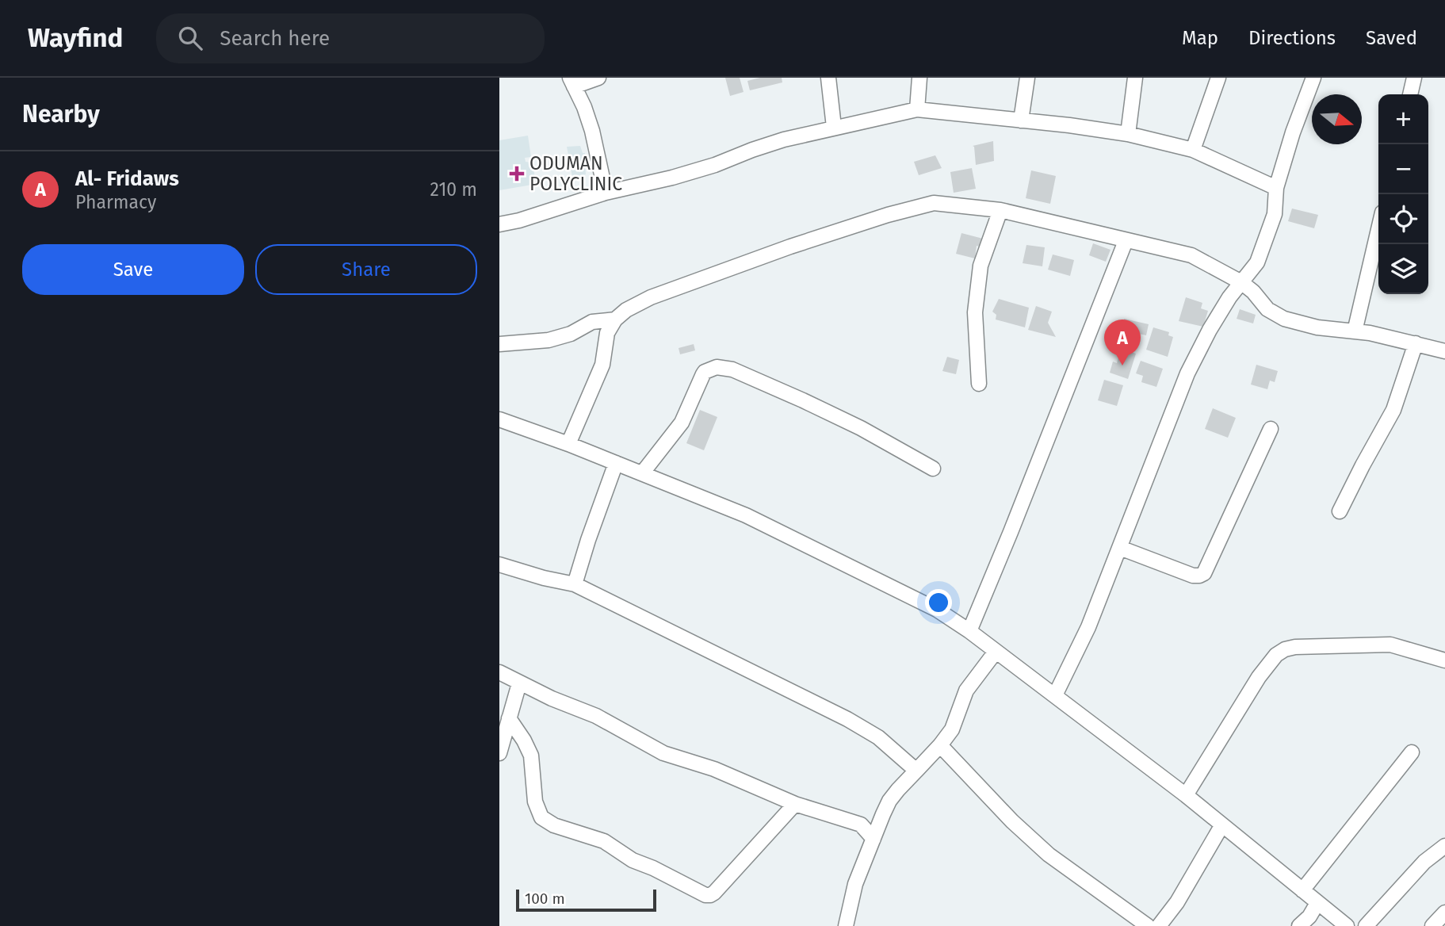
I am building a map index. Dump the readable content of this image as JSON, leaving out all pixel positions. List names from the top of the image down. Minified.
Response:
{"places":{"health":["ODUMAN POLYCLINIC"]},"scale_bar":"100 m","north":"right","page":{"header":"Wayfind","search":"Search here","nav":["Map","Directions","Saved"],"heading":"Nearby","map_buttons":["+","−"],"list":[{"mark":"A","name":"Al- Fridaws","note":"Pharmacy","value":"210 m"}],"buttons":["Save","Share"],"pins":"A","scale":"100 m"}}
